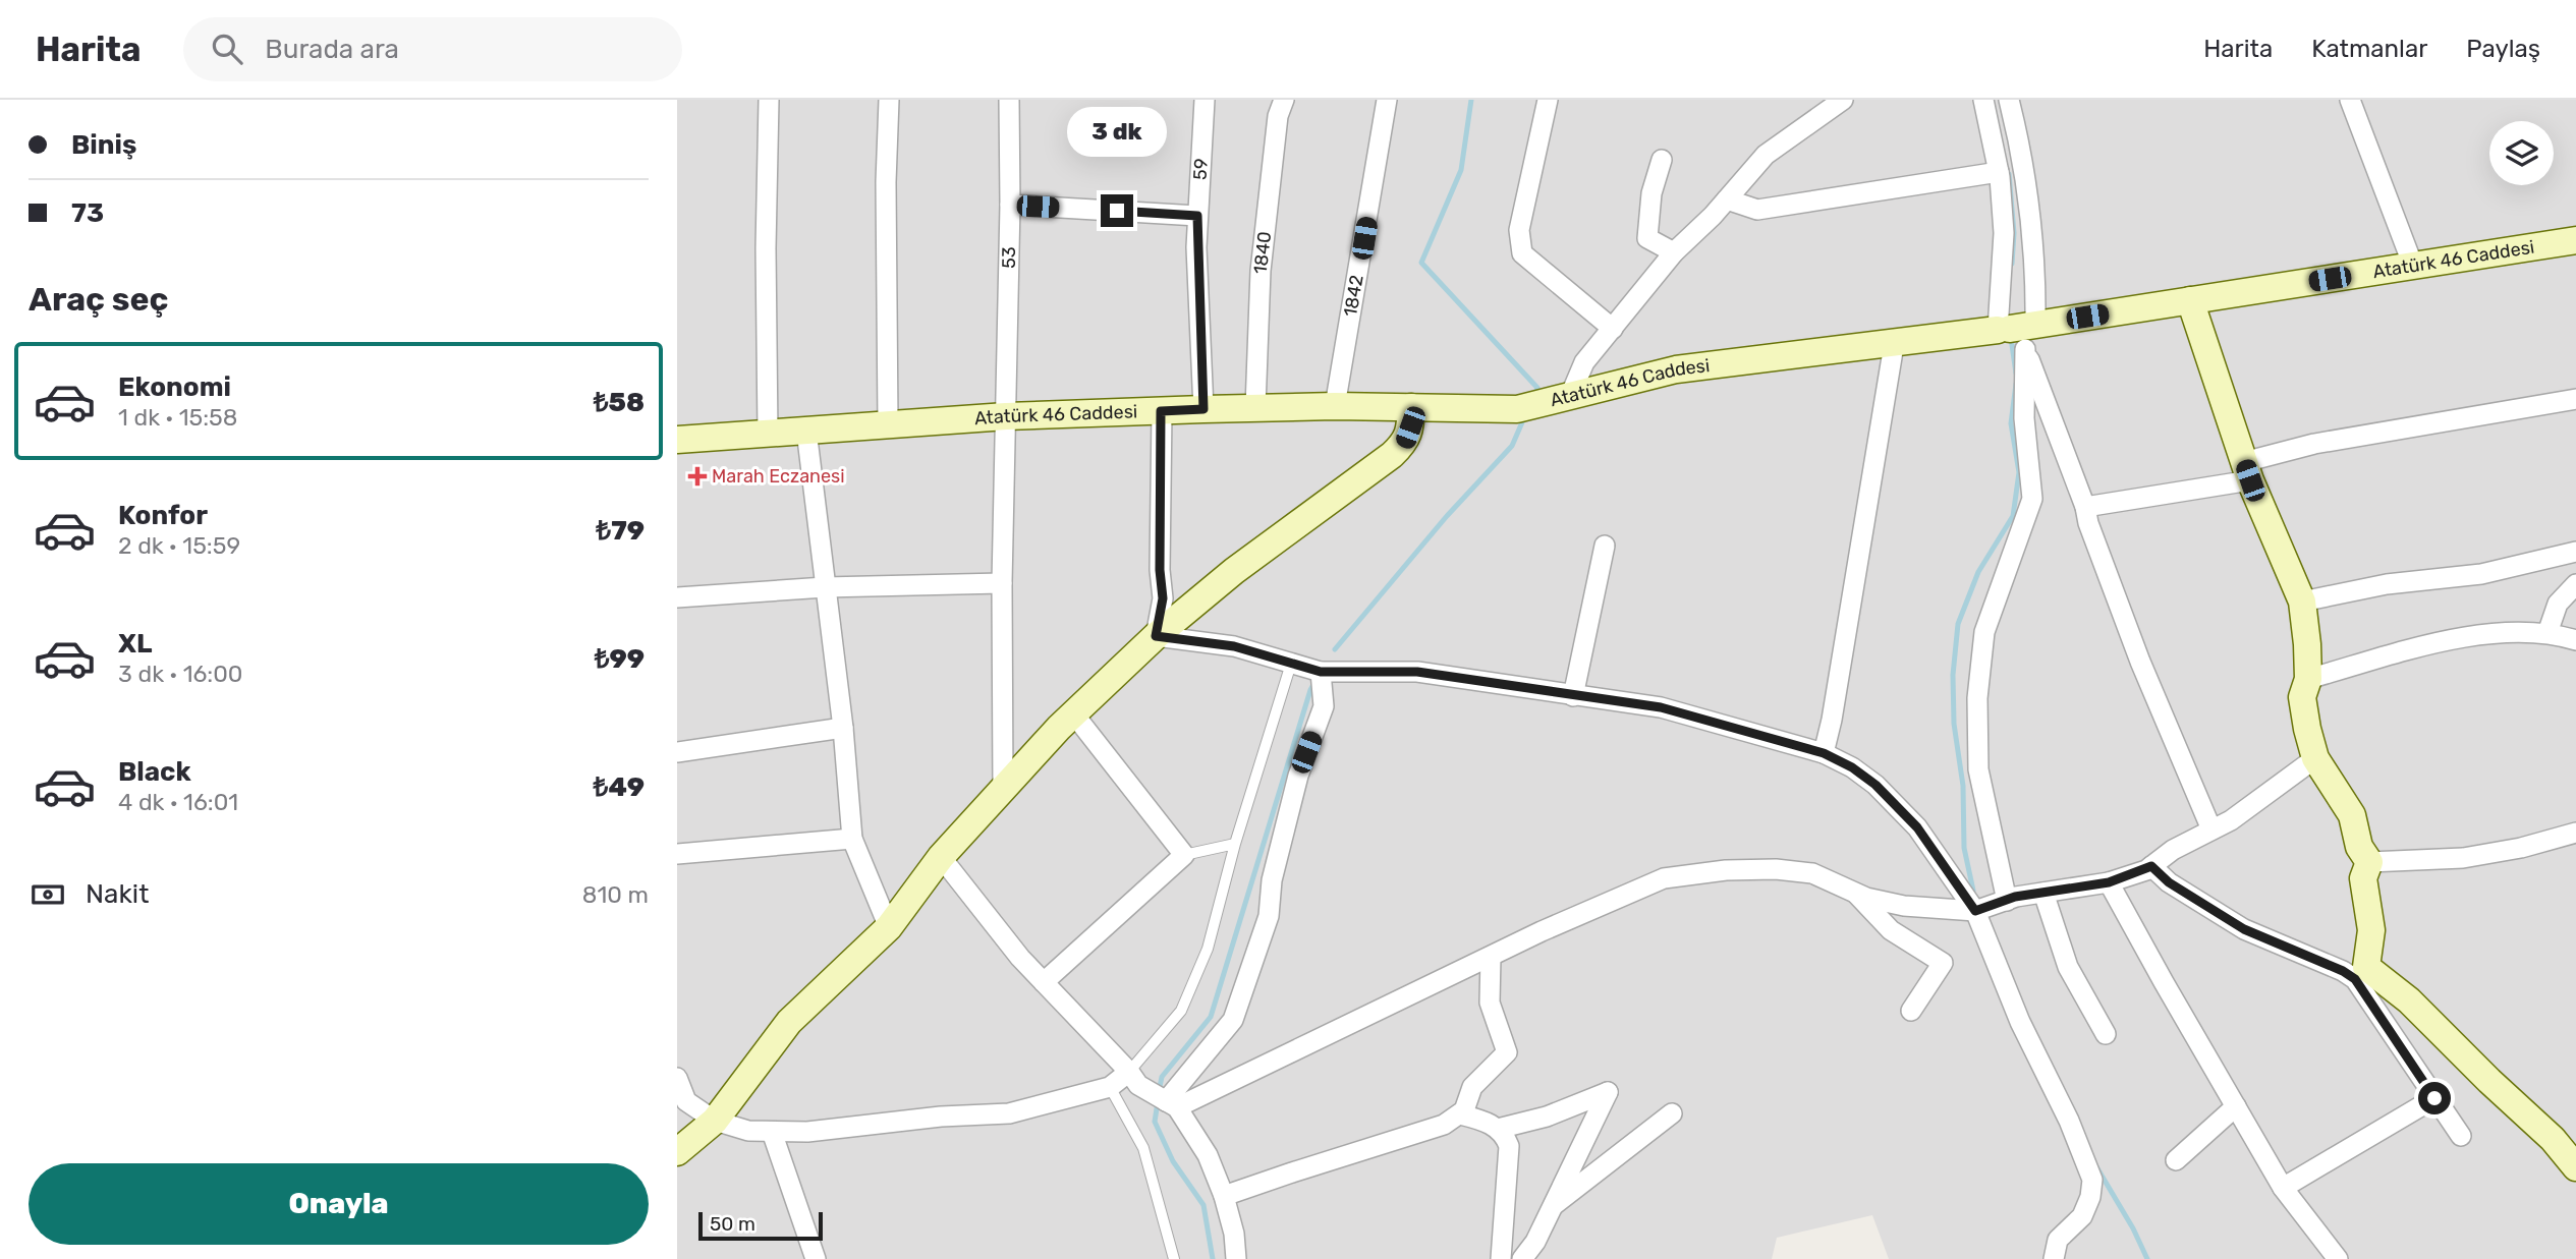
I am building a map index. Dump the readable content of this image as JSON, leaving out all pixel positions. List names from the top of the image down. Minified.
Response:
{"streets":{"street":["59","1840","53","Atatürk 46 Caddesi","1842"]},"crossings":[["59","Atatürk 46 Caddesi"],["1840","Atatürk 46 Caddesi"],["53","Atatürk 46 Caddesi"],["Atatürk 46 Caddesi","1842"]],"places":{"health":["Marah Eczanesi"]},"scale_bar":"50 m","page":{"header":"Harita","search":"Burada ara","nav":["Harita","Katmanlar","Paylaş"],"banner":["Biniş","73"],"bubble":"3 dk","heading":"Araç seç","list":[{"name":"Ekonomi","note":"1 dk · 15:58","value":"₺58"},{"name":"Konfor","note":"2 dk · 15:59","value":"₺79"},{"name":"XL","note":"3 dk · 16:00","value":"₺99"},{"name":"Black","note":"4 dk · 16:01","value":"₺49"}],"pay":["Nakit","810 m"],"buttons":"Onayla","scale":"50 m"}}
